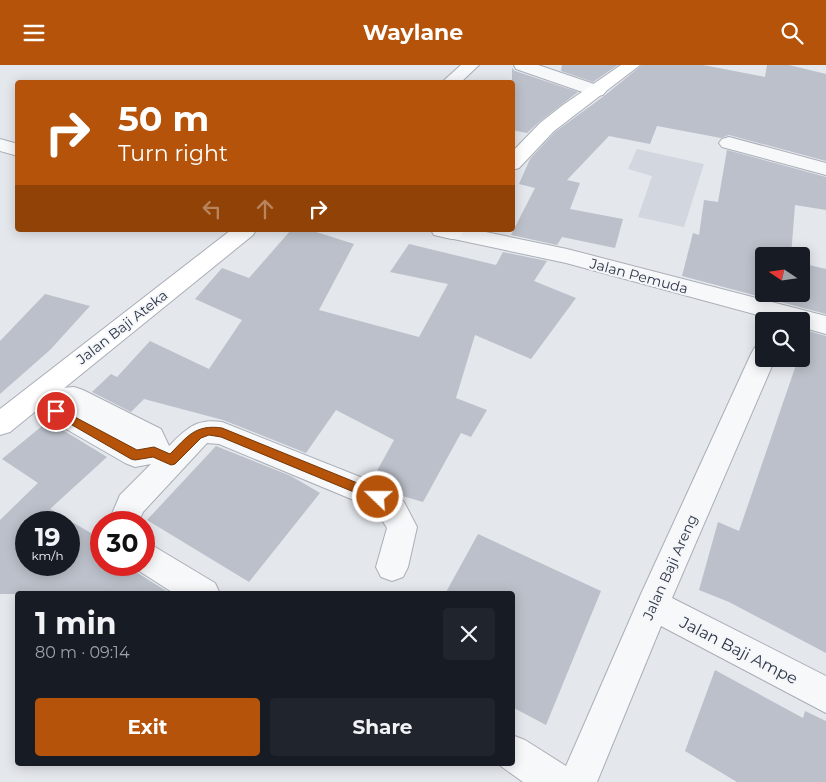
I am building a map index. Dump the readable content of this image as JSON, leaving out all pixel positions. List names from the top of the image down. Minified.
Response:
{"streets":{"street":["Jalan Pemuda","Jalan Baji Ateka","Jalan Baji Areng","Jalan Baji Ampe"]},"crossings":[["Jalan Baji Areng","Jalan Baji Ampe"]],"north":"left","page":{"header":"Waylane","turn":["50 m","Turn right"],"speed":"19 km/h","limit":"30","heading":["1 min","80 m · 09:14"],"buttons":["Exit","Share"]}}
